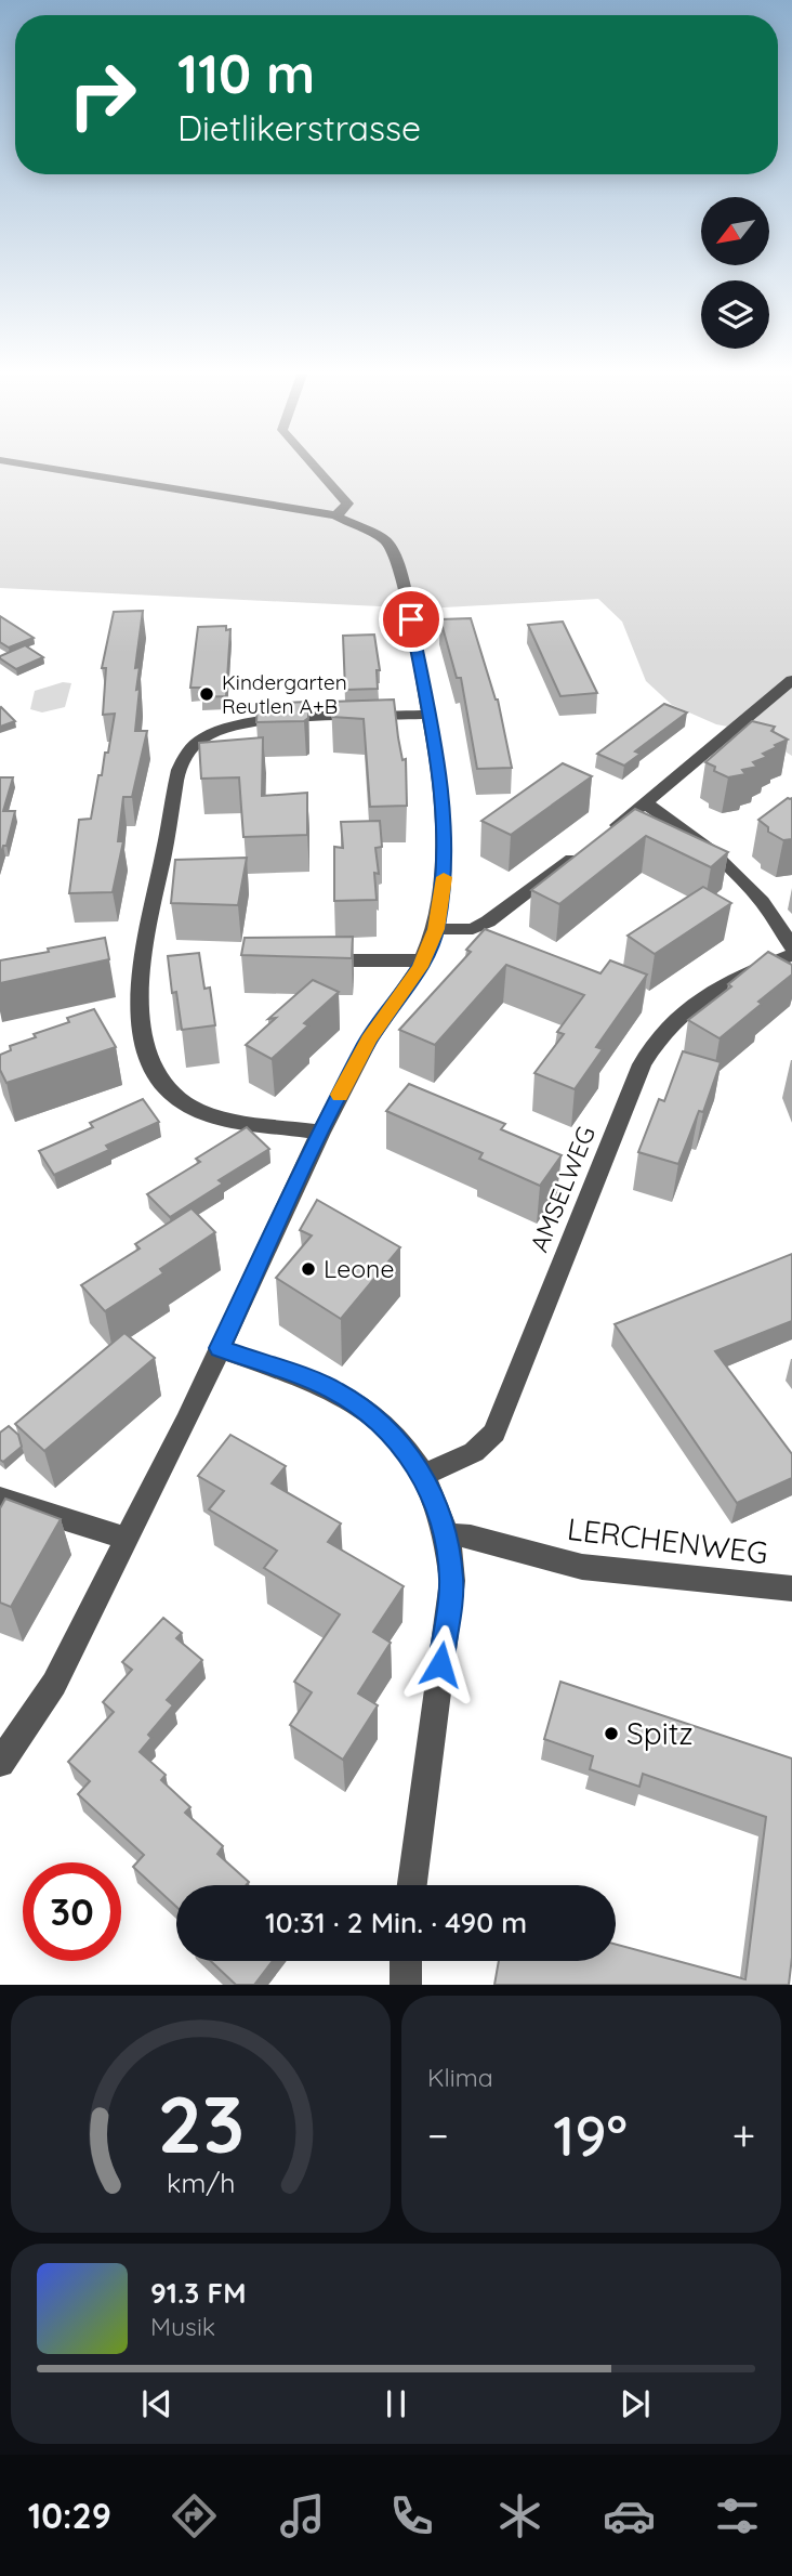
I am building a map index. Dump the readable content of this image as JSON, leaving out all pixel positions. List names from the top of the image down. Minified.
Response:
{"streets":{"street":["AMSELWEG","LERCHENWEG"]},"places":["Kindergarten Reutlen A+B","Leone","Spitz"],"north":"bottom left","page":{"turn":["110 m","Dietlikerstrasse"],"limit":"30","trip":"10:31 · 2 Min. · 490 m","tile":"Klima","heat":["−","19°","+"],"song":["91.3 FM","Musik"],"tabs":"10:29","gauge":["23","km/h"]}}
